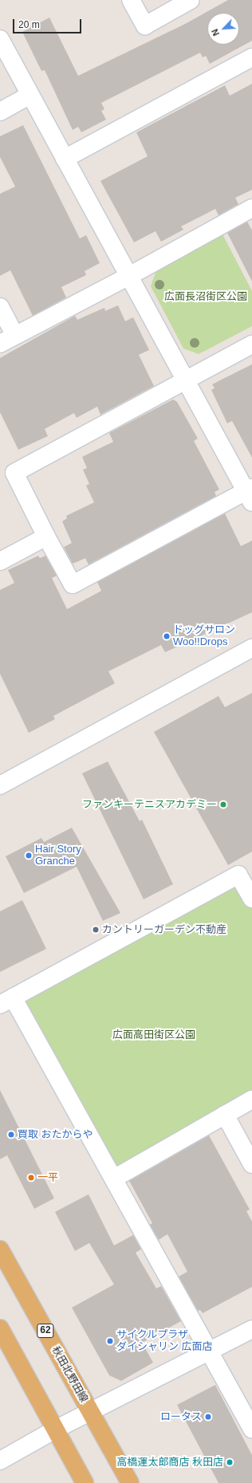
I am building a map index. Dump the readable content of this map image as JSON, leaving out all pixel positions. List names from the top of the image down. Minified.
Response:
{"streets":{"main road":["62","秋田北野田線"]},"parks":["広面長沼街区公園","広面高田街区公園"],"places":["ドッグサロン Woo!!Drops","ファンキーテニスアカデミー","Hair Story Granche","カントリーガーデン不動産","買取 おたからや","一平","サイクルプラザ ダイシャリン 広面店","ロータス","高橋運太郎商店 秋田店"],"scale_bar":"20 m","north":"bottom left"}
